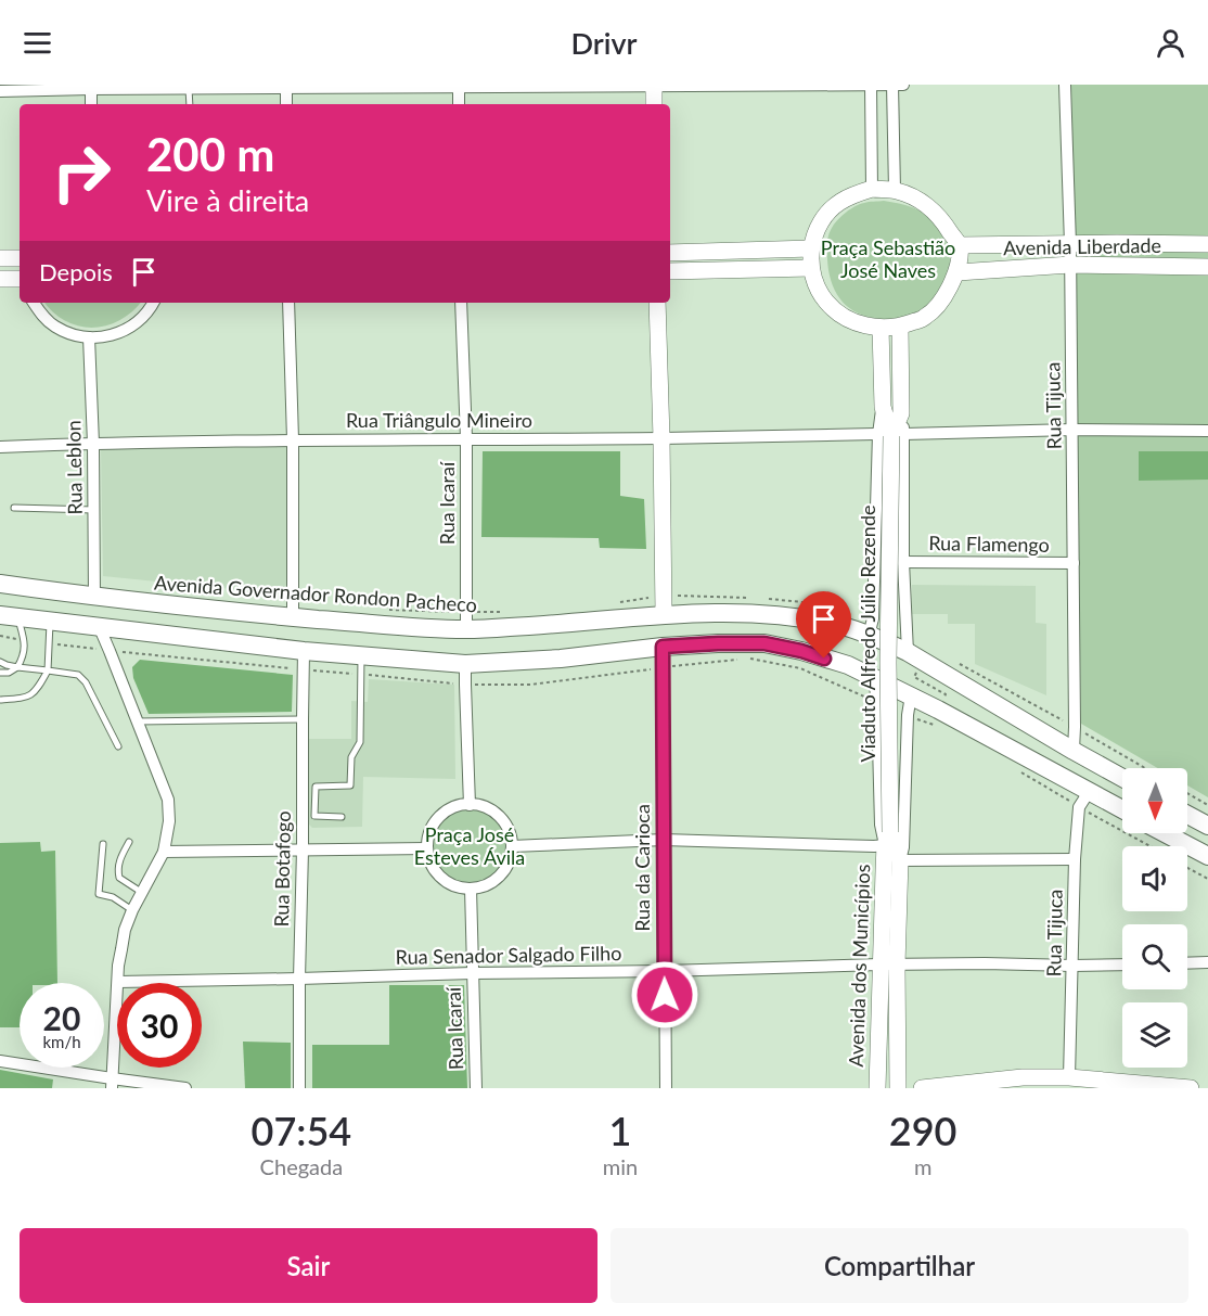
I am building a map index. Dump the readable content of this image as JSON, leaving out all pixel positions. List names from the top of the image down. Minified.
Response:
{"streets":{"main road":["Avenida Governador Rondon Pacheco"],"street":["Avenida Liberdade","Rua Tijuca","Rua Triângulo Mineiro","Rua Leblon","Rua Icaraí","Rua Flamengo","Viaduto Alfredo Júlio Rezende","Rua da Carioca","Rua Botafogo","Rua Senador Salgado Filho","Avenida dos Municípios"]},"crossings":[["Avenida Liberdade","Rua Tijuca"],["Rua Tijuca","Rua Triângulo Mineiro"],["Rua Tijuca","Rua Flamengo"],["Rua Tijuca","Avenida Governador Rondon Pacheco"],["Rua Tijuca","Rua Senador Salgado Filho"],["Rua Triângulo Mineiro","Rua Leblon"],["Rua Triângulo Mineiro","Rua Icaraí"],["Rua Triângulo Mineiro","Viaduto Alfredo Júlio Rezende"],["Rua Leblon","Avenida Governador Rondon Pacheco"],["Rua Icaraí","Avenida Governador Rondon Pacheco"],["Rua Icaraí","Rua Senador Salgado Filho"],["Viaduto Alfredo Júlio Rezende","Avenida dos Municípios"],["Rua da Carioca","Rua Senador Salgado Filho"],["Rua Botafogo","Rua Senador Salgado Filho"],["Rua Senador Salgado Filho","Avenida dos Municípios"]],"parks":["Praça Sebastião José Naves","Praça José Esteves Ávila"],"north":"bottom","page":{"header":"Drivr","turn":["200 m","Vire à direita"],"then":"Depois","speed":"20 km/h","limit":"30","eta":["07:54","Chegada","1","min","290","m"],"buttons":["Sair","Compartilhar"]}}
